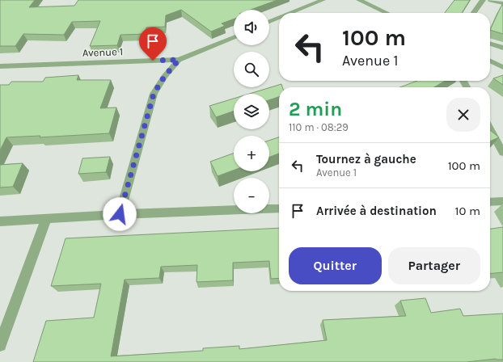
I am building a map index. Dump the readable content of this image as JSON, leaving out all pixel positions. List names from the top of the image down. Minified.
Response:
{"streets":{"street":["Avenue 1"]},"page":{"map_buttons":["+","−"],"turn":["100 m","Avenue 1"],"heading":["2 min","110 m · 08:29"],"list":[{"name":"Tournez à gauche","note":"Avenue 1","value":"100 m"},{"name":"Arrivée à destination","value":"10 m"}],"buttons":["Quitter","Partager"]}}
